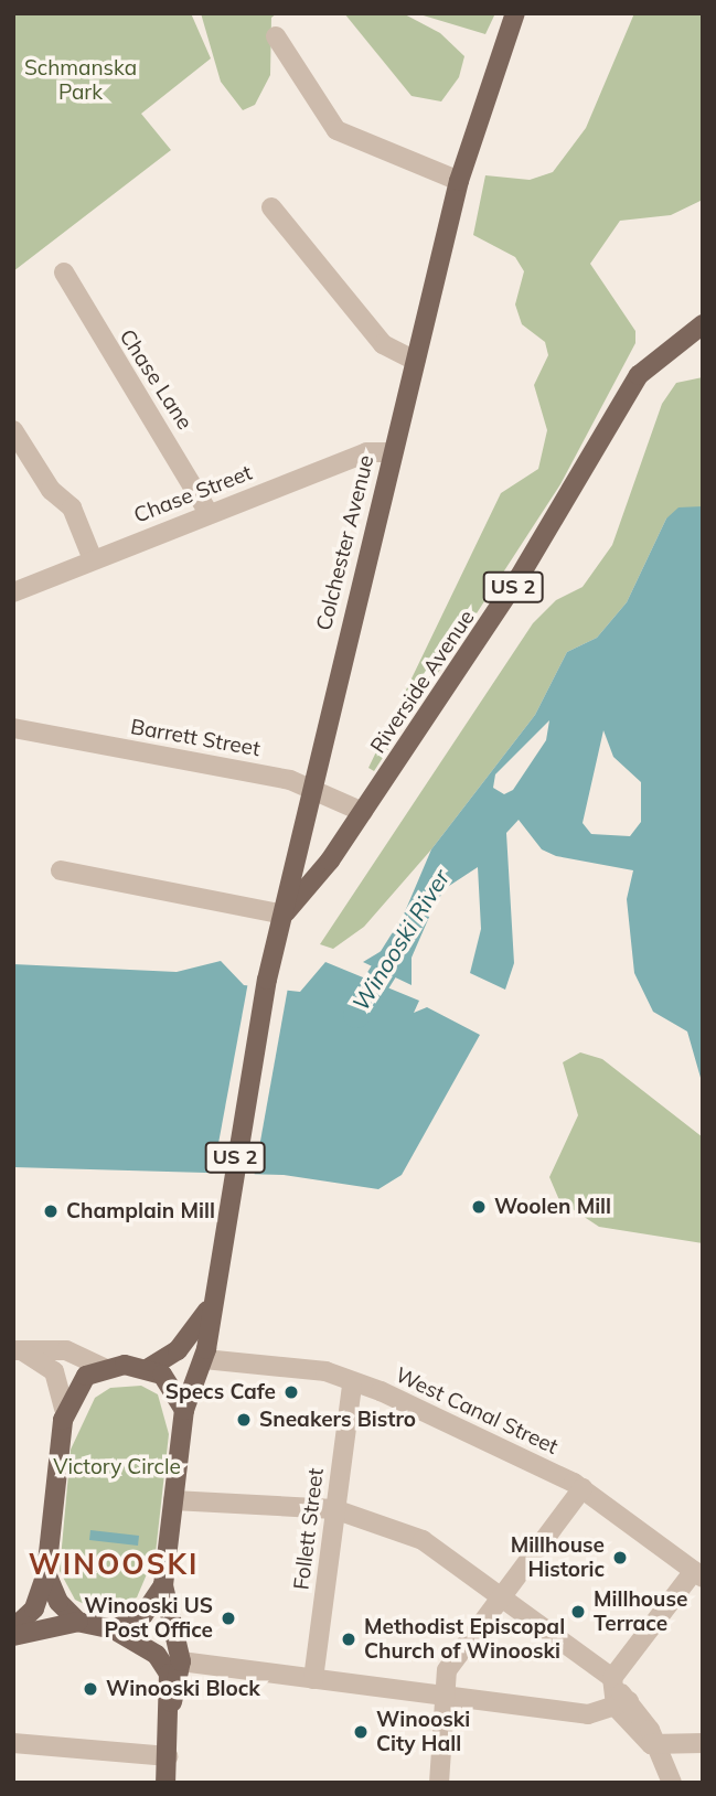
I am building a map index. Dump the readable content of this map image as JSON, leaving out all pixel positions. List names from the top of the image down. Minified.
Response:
{"streets":{"main road":["Colchester Avenue","US 2","Riverside Avenue"],"street":["Chase Lane","Chase Street","Barrett Street","West Canal Street","Follett Street"]},"crossings":[["Chase Lane","Chase Street"],["Chase Street","Colchester Avenue"],["Colchester Avenue","US 2"],["Colchester Avenue","Riverside Avenue"],["Colchester Avenue","Barrett Street"],["US 2","West Canal Street"],["Riverside Avenue","Barrett Street"],["West Canal Street","Follett Street"]],"districts":["WINOOSKI"],"water":["Winooski River"],"parks":["Schmanska Park","Victory Circle"],"places":["Woolen Mill","Champlain Mill","Specs Cafe","Sneakers Bistro","Millhouse Historic","Millhouse Terrace","Winooski US Post Office","Methodist Episcopal Church of Winooski","Winooski Block","Winooski City Hall"]}
